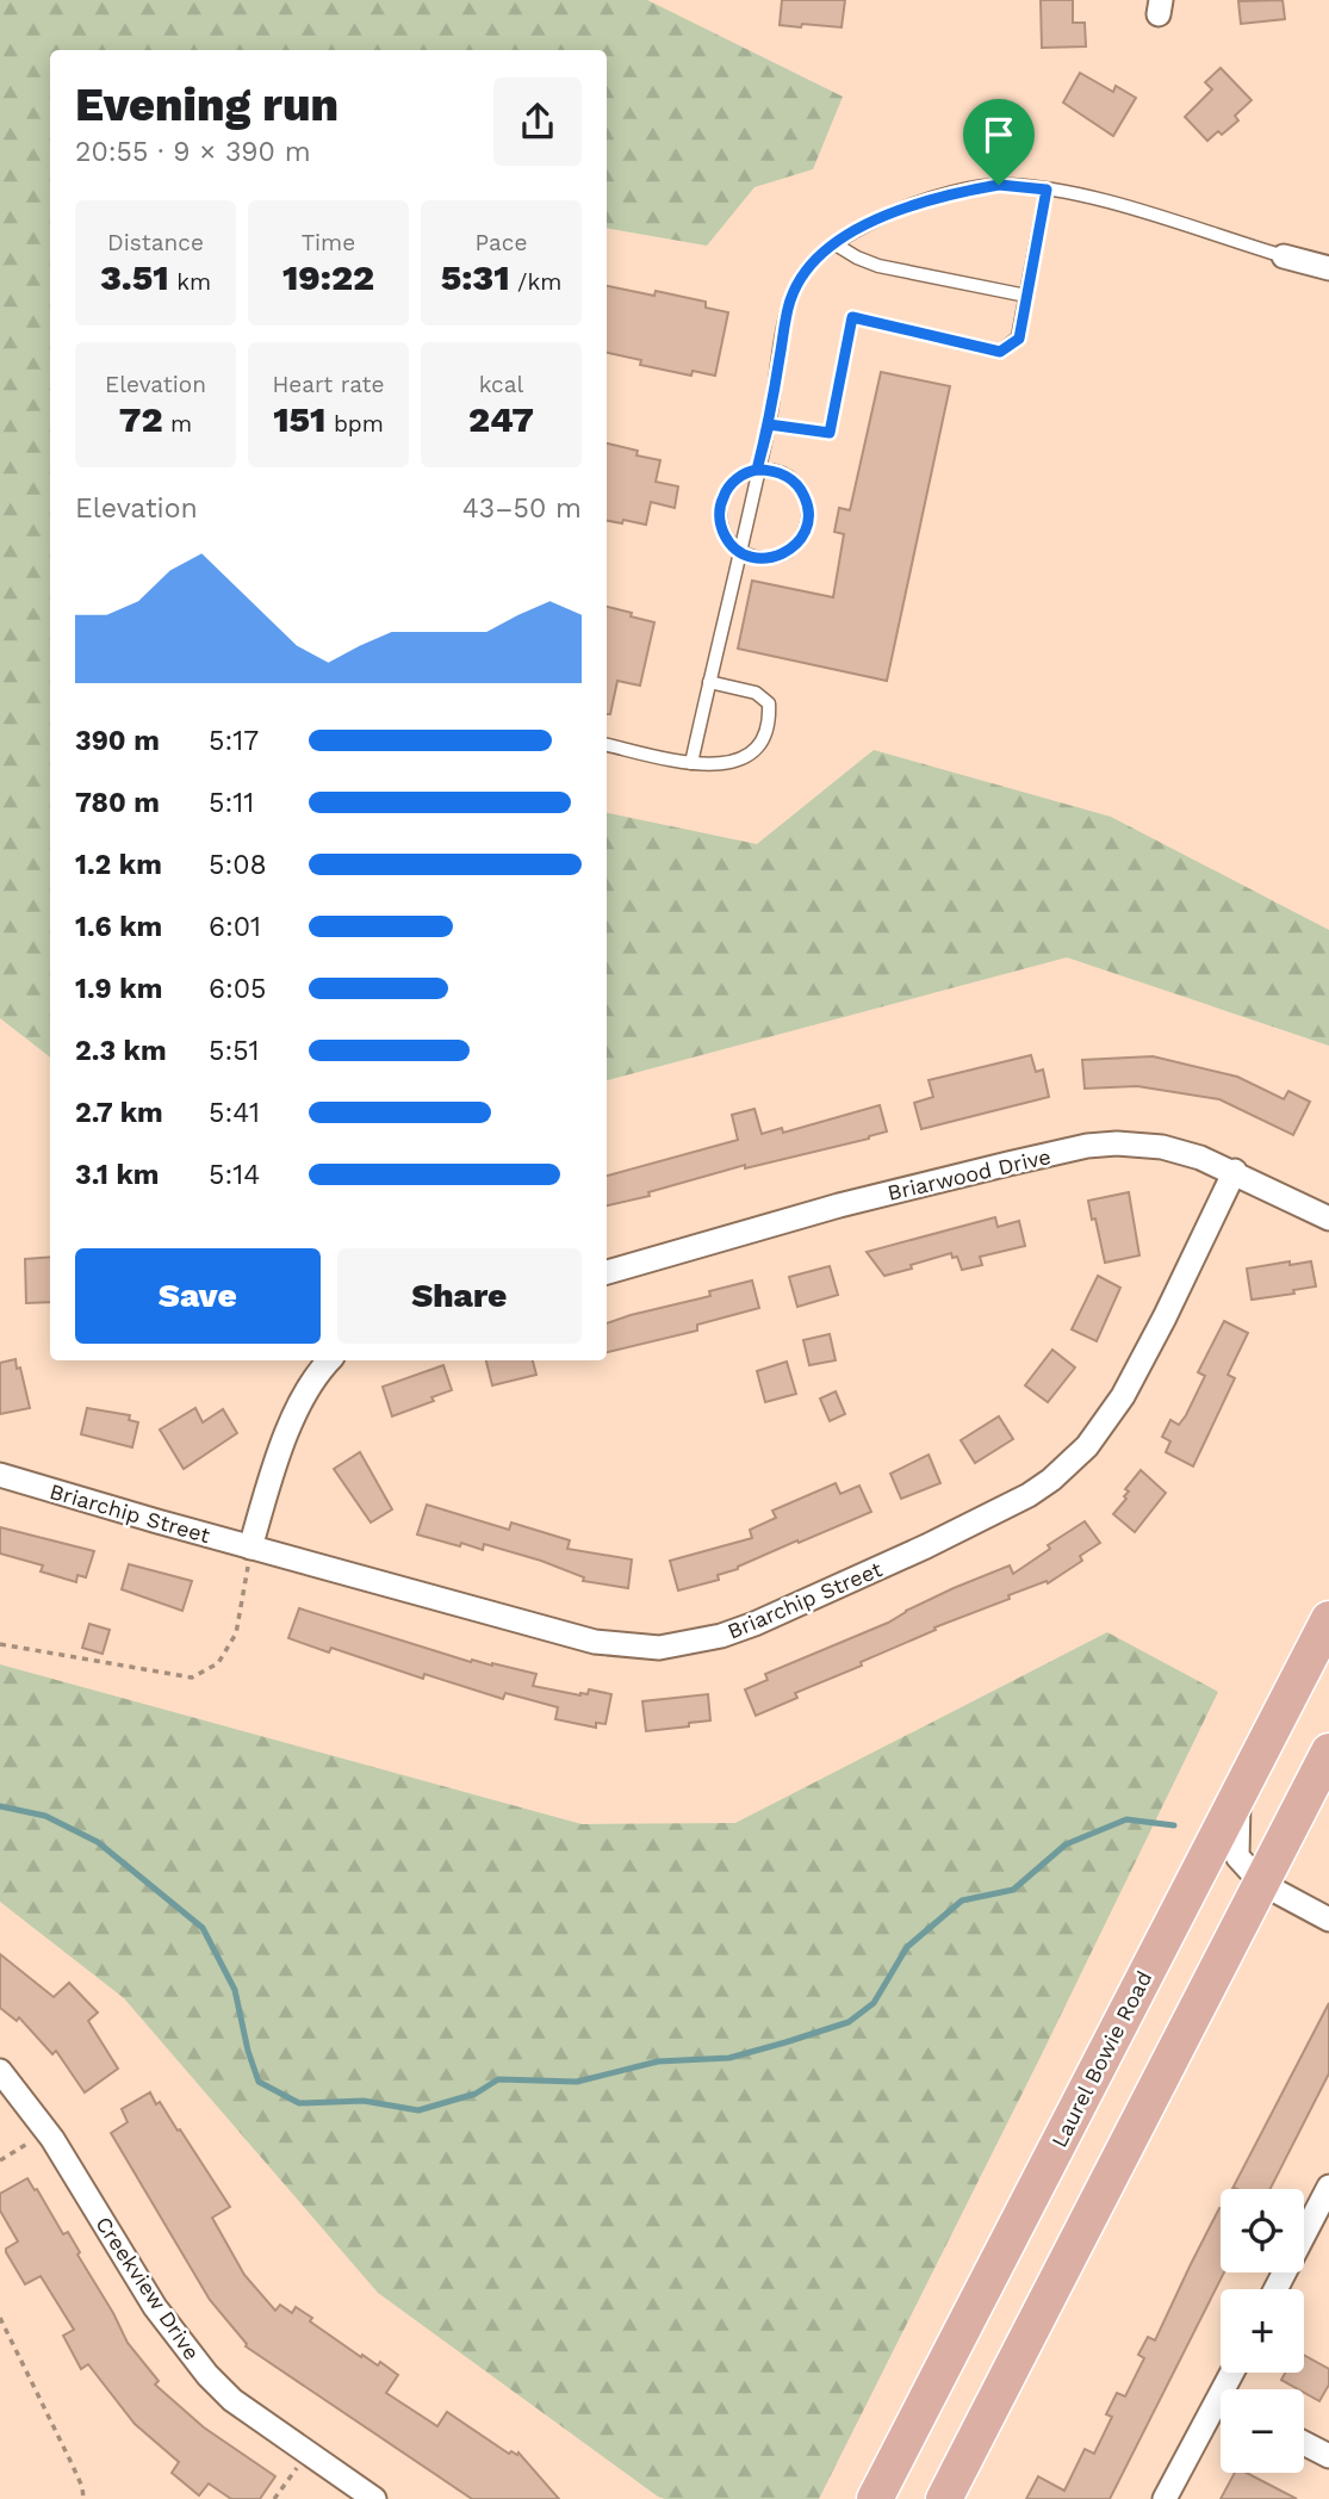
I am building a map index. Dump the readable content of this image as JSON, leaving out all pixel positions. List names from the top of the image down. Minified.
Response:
{"streets":{"main road":["Laurel Bowie Road"],"street":["Briarwood Drive","Briarchip Street","Creekview Drive"]},"crossings":[["Briarwood Drive","Briarchip Street"]],"page":{"heading":["Evening run","20:55 · 9 × 390 m"],"stats":[["Distance","3.51 km"],["Time","19:22"],["Pace","5:31 /km"],["Elevation","72 m"],["Heart rate","151 bpm"],["kcal","247"]],"chart":["Elevation","43–50 m"],"list":[{"name":"390 m","note":"5:17"},{"name":"780 m","note":"5:11"},{"name":"1.2 km","note":"5:08"},{"name":"1.6 km","note":"6:01"},{"name":"1.9 km","note":"6:05"},{"name":"2.3 km","note":"5:51"},{"name":"2.7 km","note":"5:41"},{"name":"3.1 km","note":"5:14"}],"buttons":["Save","Share"],"map_buttons":["+","−"]}}
